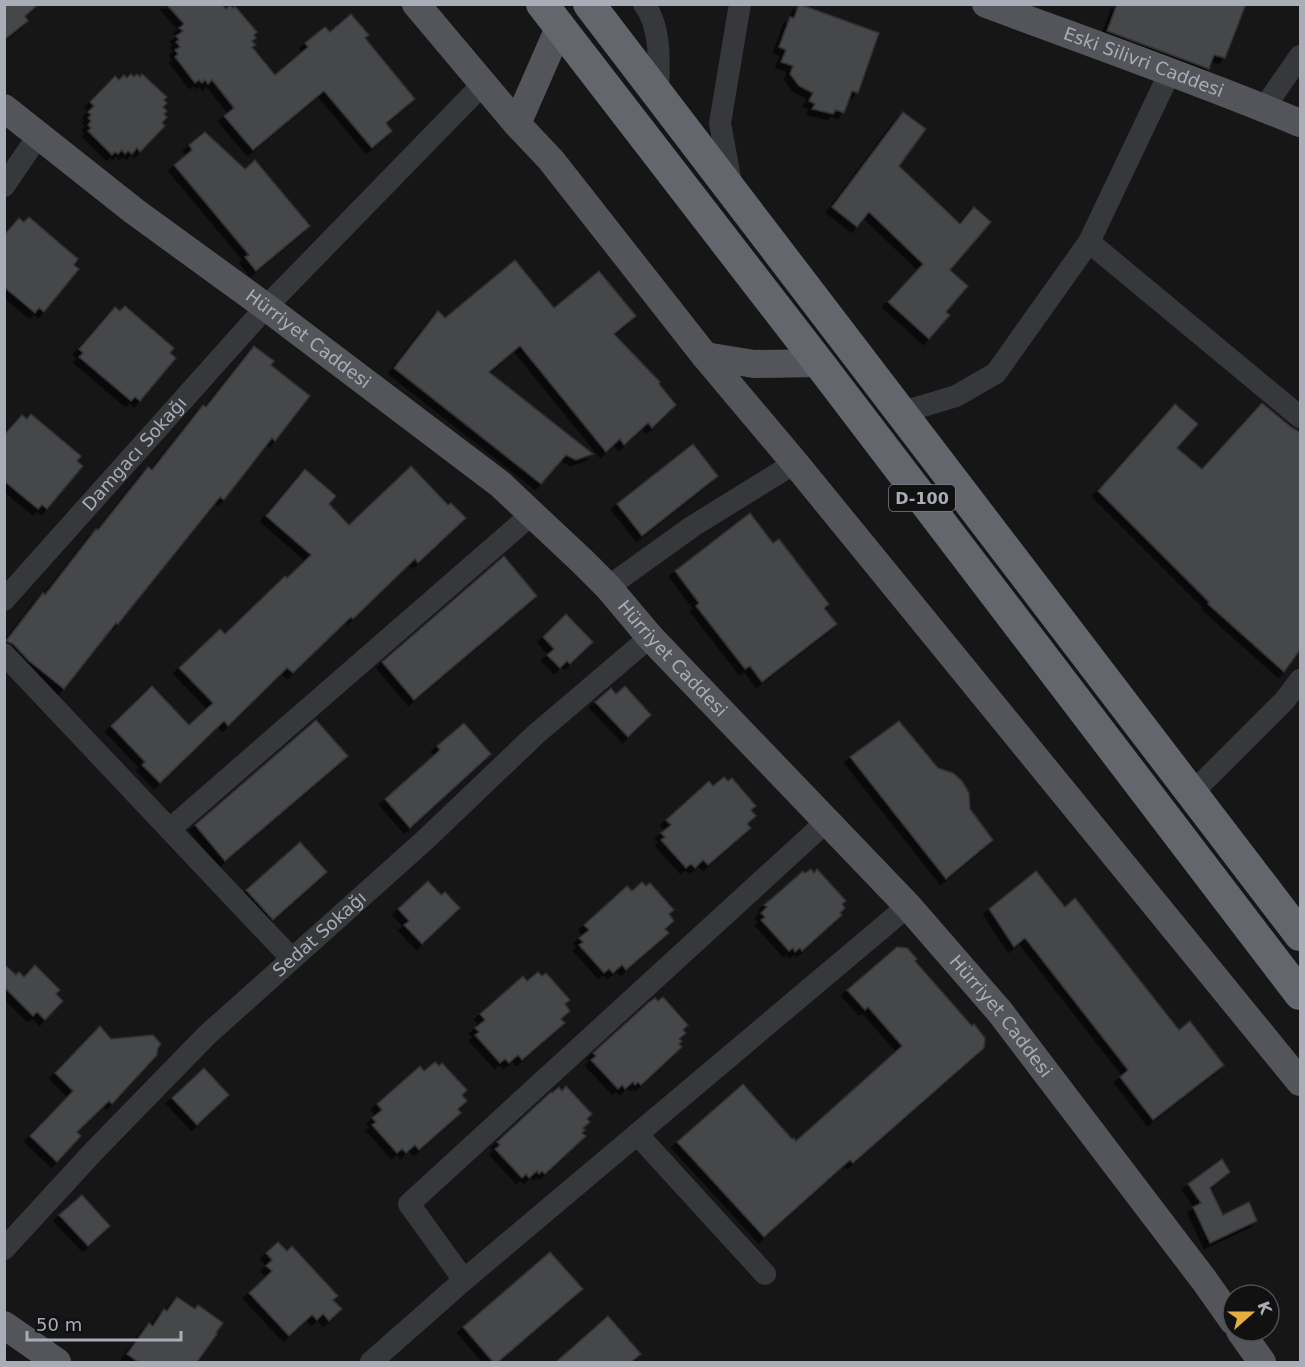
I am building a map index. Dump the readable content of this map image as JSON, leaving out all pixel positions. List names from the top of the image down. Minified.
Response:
{"streets":{"highway":["D-100"],"main road":["Eski Silivri Caddesi","Hürriyet Caddesi"],"street":["Damgacı Sokağı","Sedat Sokağı"]},"crossings":[["Hürriyet Caddesi","Damgacı Sokağı"],["Hürriyet Caddesi","Sedat Sokağı"]],"scale_bar":"50 m","north":"right"}
